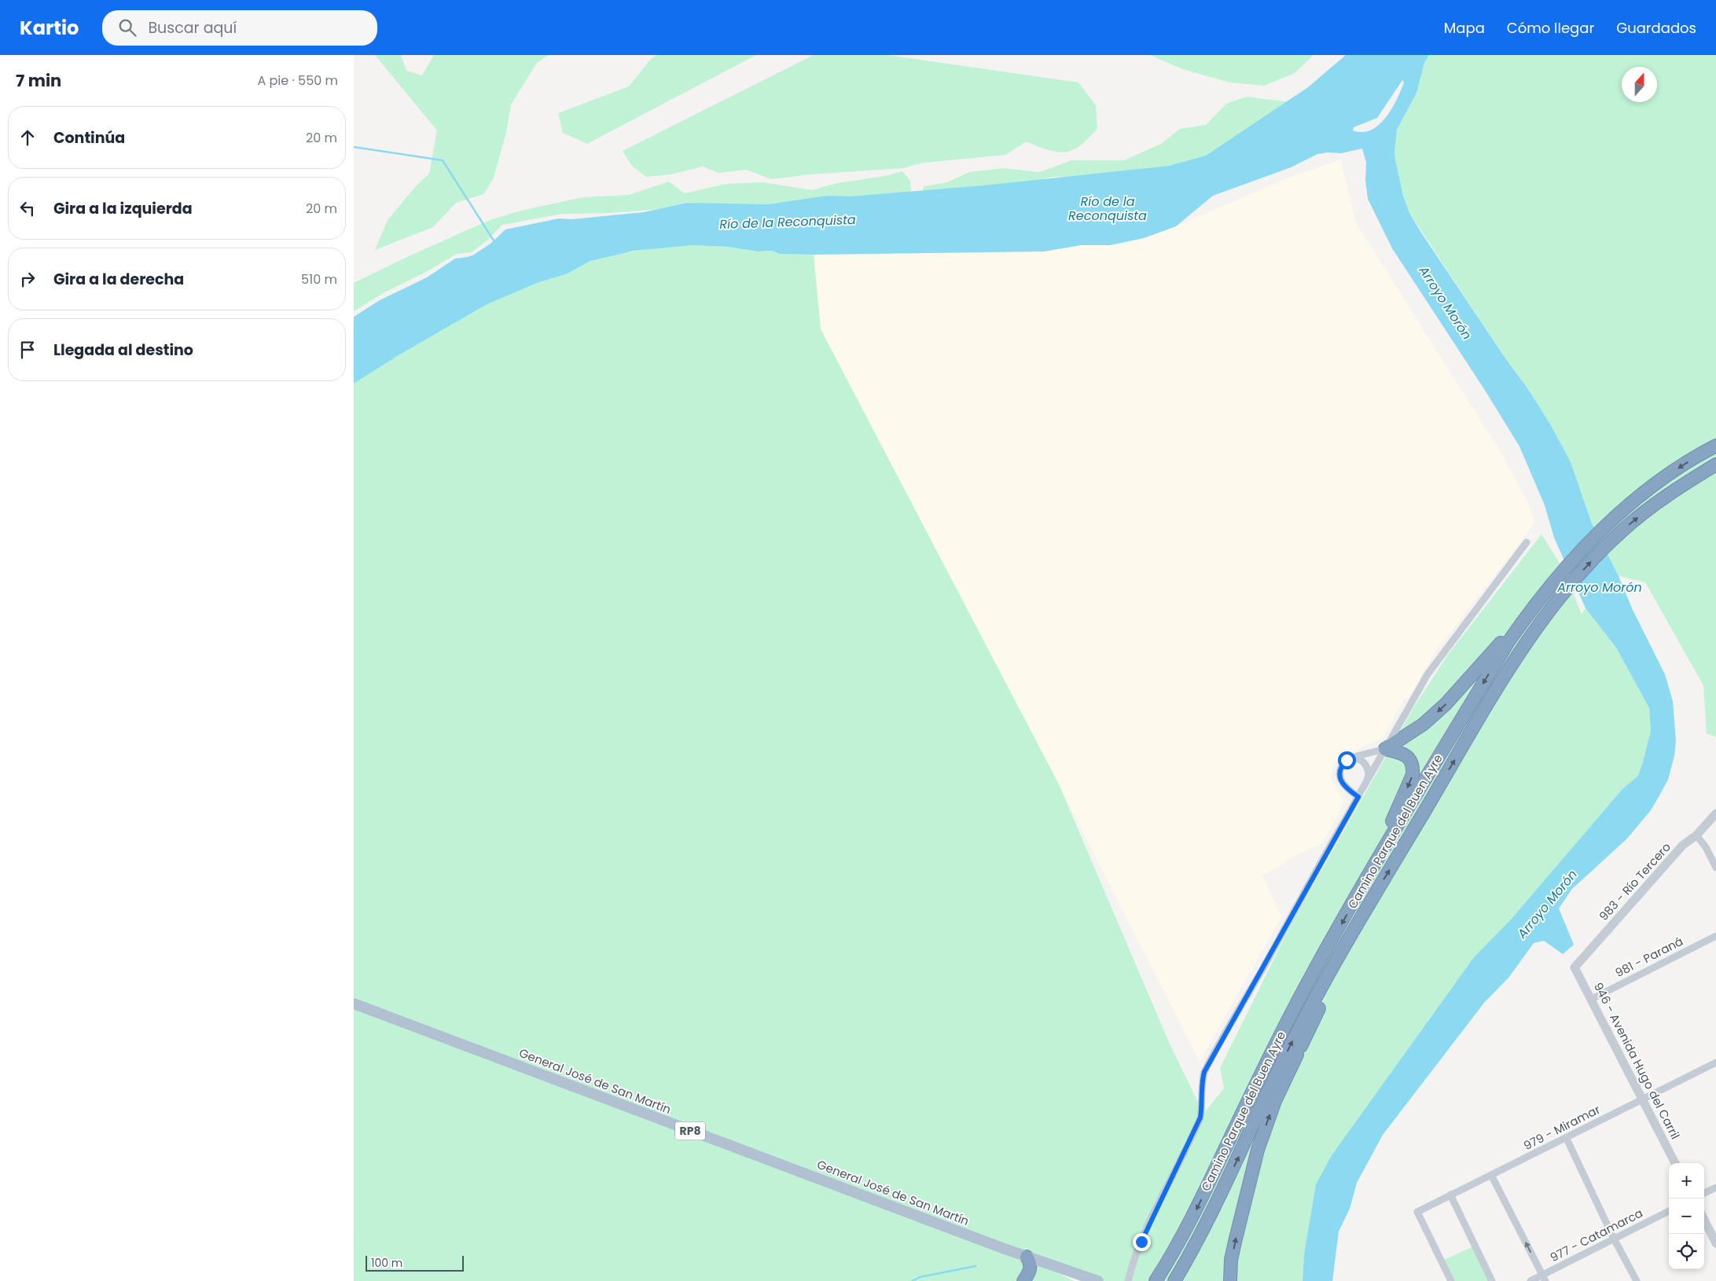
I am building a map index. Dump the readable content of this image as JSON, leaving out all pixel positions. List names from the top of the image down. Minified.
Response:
{"streets":{"highway":["Camino Parque del Buen Ayre"],"main road":["General José de San Martín","RP8"],"street":["983 - Río Tercero","981 - Paraná","946 - Avenida Hugo del Carril","979 - Miramar","977 - Catamarca"]},"crossings":[["983 - Río Tercero","946 - Avenida Hugo del Carril"],["981 - Paraná","946 - Avenida Hugo del Carril"],["946 - Avenida Hugo del Carril","979 - Miramar"]],"water":["Río de la Reconquista","Arroyo Morón"],"scale_bar":"100 m","north":"top","page":{"header":"Kartio","search":"Buscar aquí","nav":["Mapa","Cómo llegar","Guardados"],"heading":["7 min","A pie · 550 m"],"list":[["Continúa","20 m"],["Gira a la izquierda","20 m"],["Gira a la derecha","510 m"],"Llegada al destino"],"map_buttons":["+","−"],"scale":"100 m"}}
